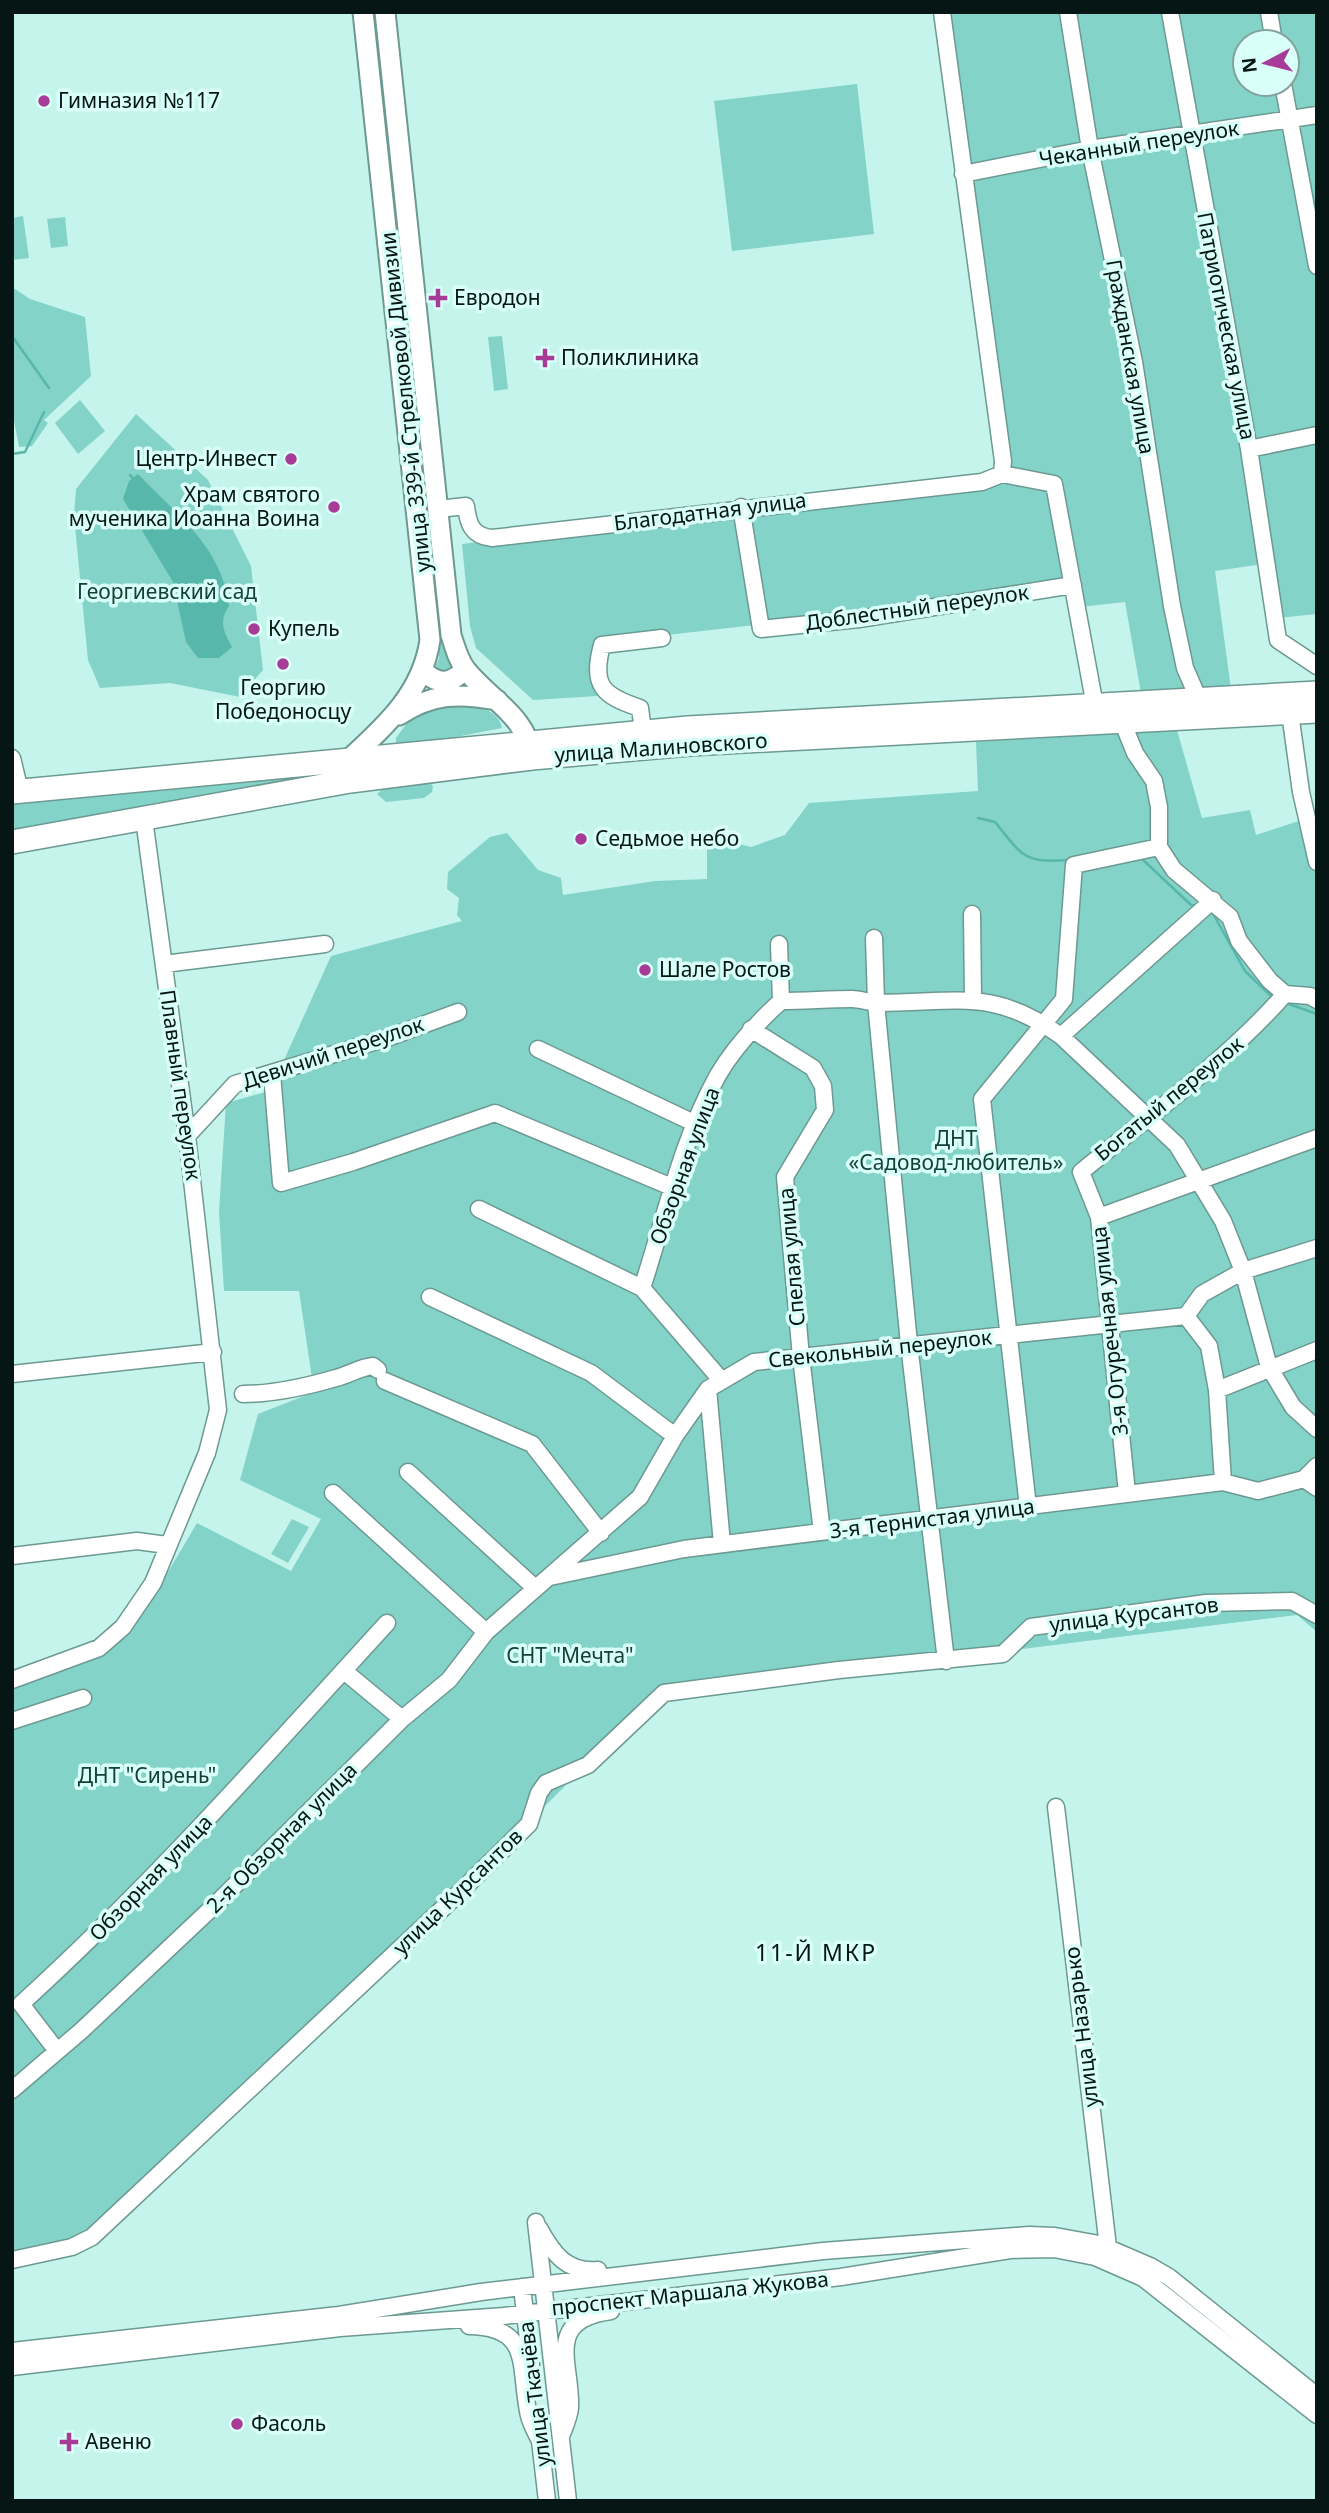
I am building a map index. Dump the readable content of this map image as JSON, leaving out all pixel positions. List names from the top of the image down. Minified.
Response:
{"streets":{"highway":["улица Малиновского"],"main road":["улица 339-й Стрелковой Дивизии"],"street":["Чеканный переулок","Патриотическая улица","Гражданская улица","Благодатная улица","Доблестный переулок","Девичий переулок","Плавный переулок","Богатый переулок","Обзорная улица","Спелая улица","3-я Огуречная улица","Свекольный переулок","3-я Тернистая улица","улица Курсантов","2-я Обзорная улица","улица Назарько","проспект Маршала Жукова","улица Ткачёва"]},"crossings":[["Чеканный переулок","Патриотическая улица"],["Чеканный переулок","Гражданская улица"],["Гражданская улица","улица Малиновского"],["улица 339-й Стрелковой Дивизии","Благодатная улица"],["улица 339-й Стрелковой Дивизии","улица Малиновского"],["Благодатная улица","Доблестный переулок"],["Благодатная улица","улица Малиновского"],["улица Малиновского","Плавный переулок"],["Девичий переулок","Плавный переулок"],["Богатый переулок","3-я Огуречная улица"],["Обзорная улица","Спелая улица"],["Обзорная улица","2-я Обзорная улица"],["Спелая улица","Свекольный переулок"],["Спелая улица","3-я Тернистая улица"],["3-я Огуречная улица","Свекольный переулок"],["3-я Огуречная улица","3-я Тернистая улица"],["Свекольный переулок","3-я Тернистая улица"],["Свекольный переулок","2-я Обзорная улица"],["3-я Тернистая улица","2-я Обзорная улица"],["улица Назарько","проспект Маршала Жукова"],["проспект Маршала Жукова","улица Ткачёва"]],"districts":["11-Й МКР"],"parks":["Георгиевский сад","ДНТ «Садовод-любитель»","СНТ \"Мечта\"","ДНТ \"Сирень\""],"places":{"other":["Гимназия №117","Центр-Инвест","Храм святого мученика Иоанна Воина","Купель","Георгию Победоносцу","Седьмое небо","Шале Ростов","Фасоль"],"health":["Евродон","Поликлиника","Авеню"]},"north":"left"}
